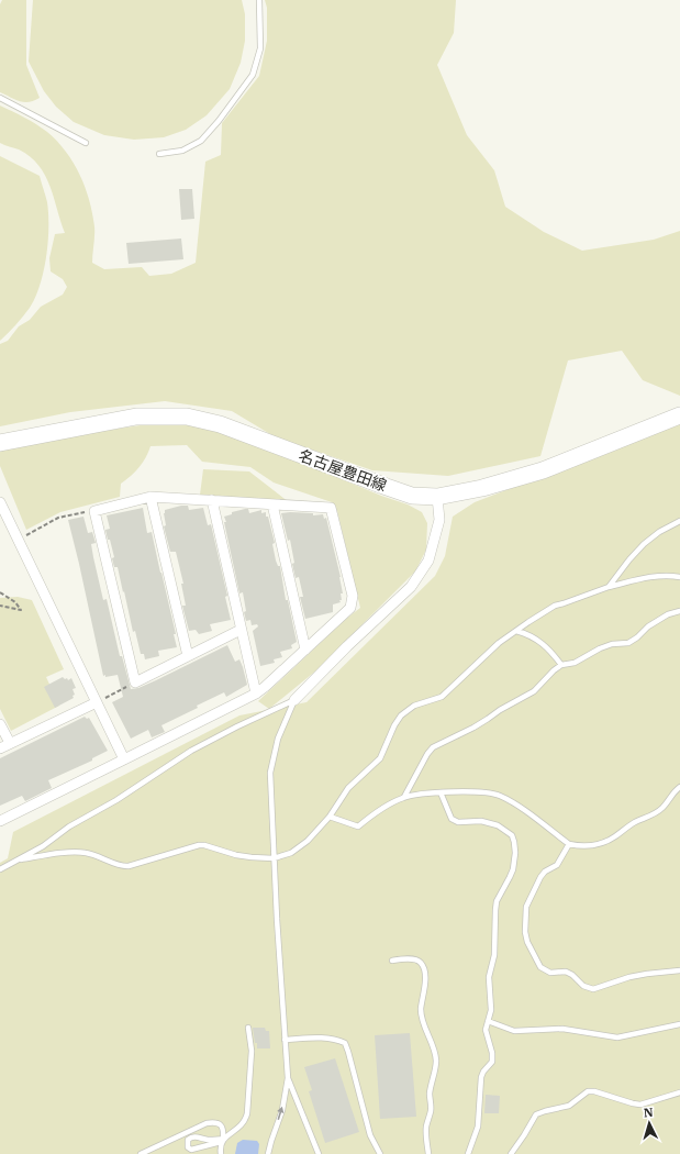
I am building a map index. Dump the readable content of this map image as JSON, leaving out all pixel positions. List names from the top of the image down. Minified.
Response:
{"streets":{"main road":["名古屋豊田線"]},"north":"top"}
